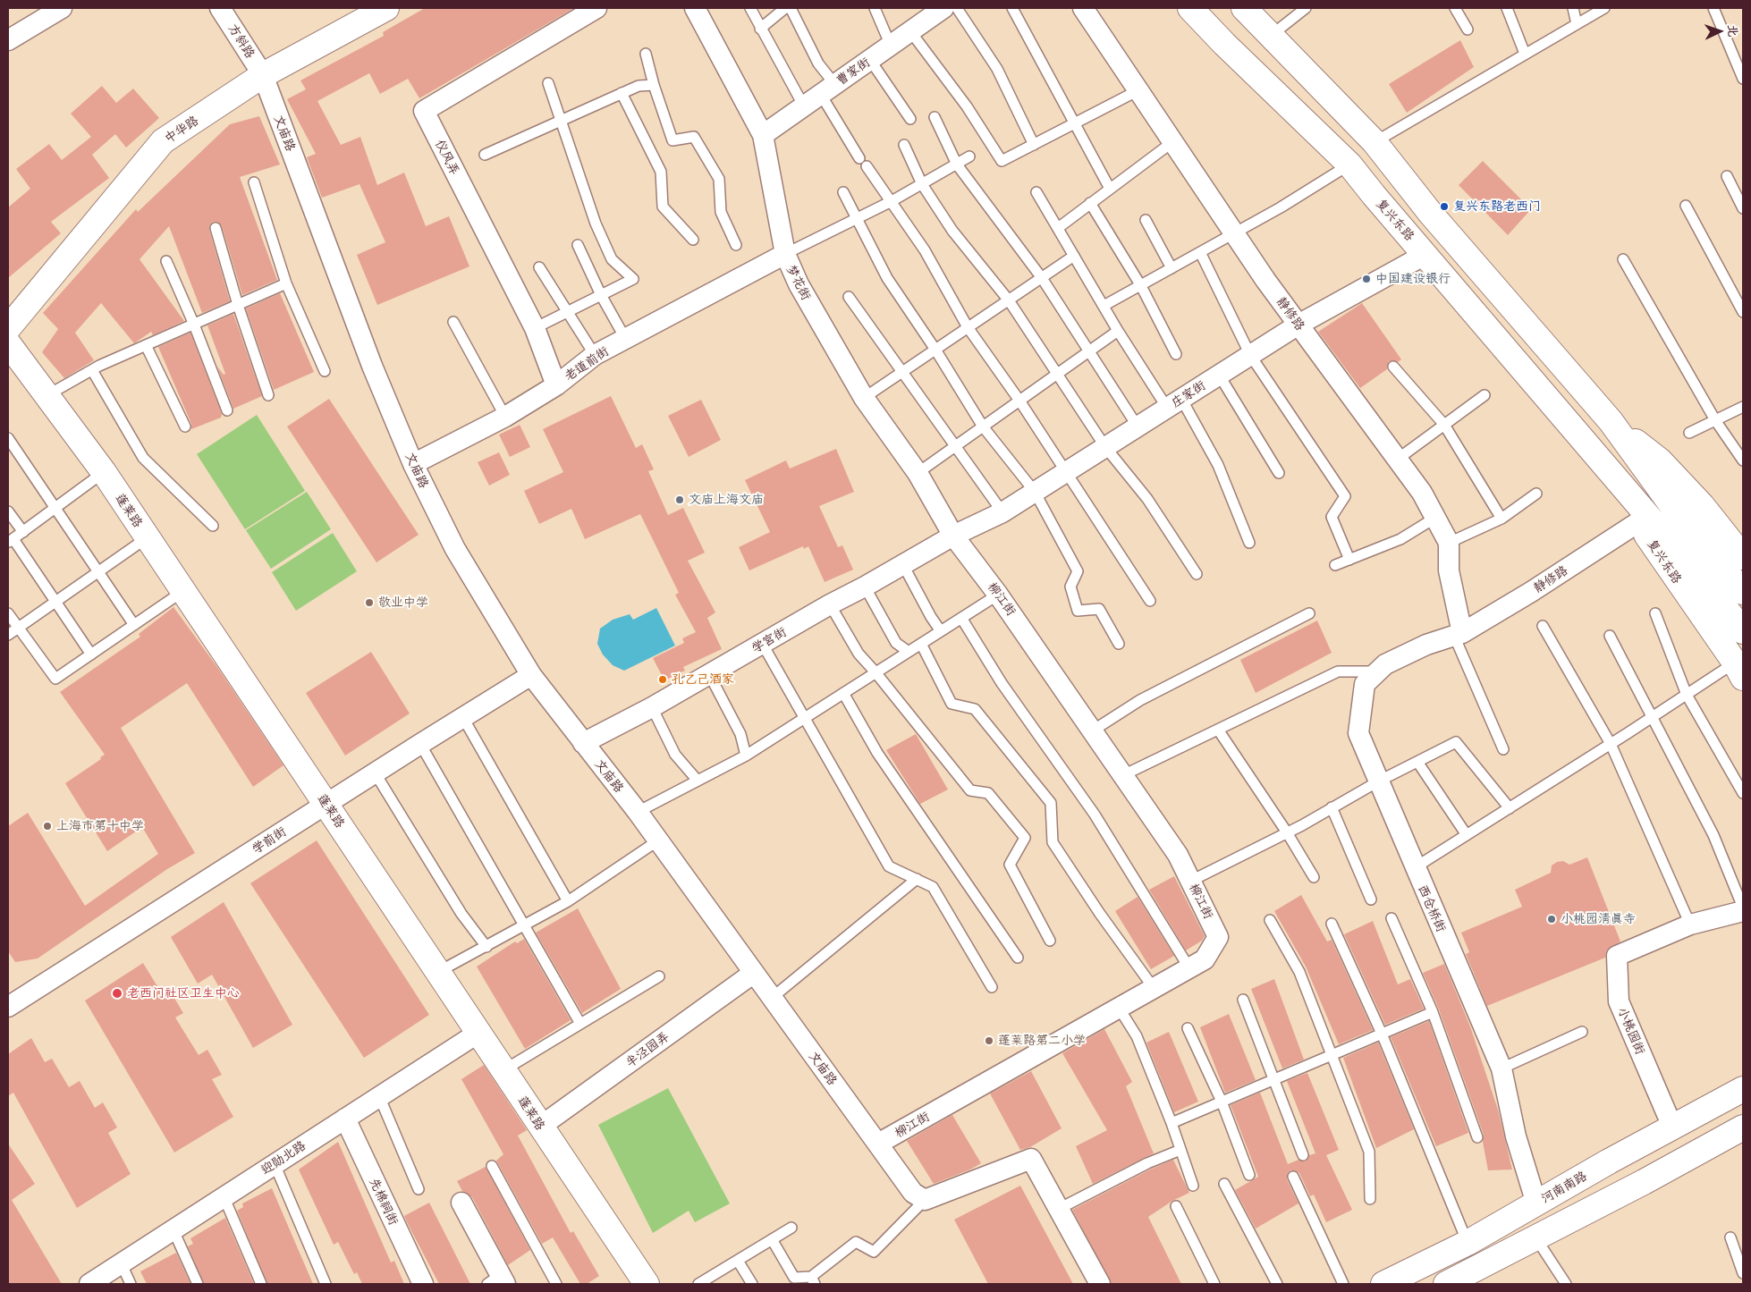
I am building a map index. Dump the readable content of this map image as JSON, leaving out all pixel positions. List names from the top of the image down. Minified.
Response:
{"streets":{"main road":["中华路","复兴东路","蓬莱路","河南南路"],"street":["方斜路","曹家街","文庙路","仪风弄","梦花街","静修路","老道前街","庄家街","柳江街","学宫街","学前街","西仓桥街","小桃园街","半泾园弄","迎勋北路","先棉祠街"]},"crossings":[["方斜路","中华路"],["方斜路","文庙路"],["曹家街","梦花街"],["中华路","文庙路"],["文庙路","老道前街"],["文庙路","柳江街"],["文庙路","学宫街"],["文庙路","学前街"],["文庙路","半泾园弄"],["仪风弄","老道前街"],["复兴东路","静修路"],["复兴东路","庄家街"],["梦花街","老道前街"],["梦花街","庄家街"],["梦花街","柳江街"],["梦花街","学宫街"],["静修路","庄家街"],["静修路","西仓桥街"],["庄家街","柳江街"],["庄家街","学宫街"],["蓬莱路","学前街"],["蓬莱路","半泾园弄"],["蓬莱路","迎勋北路"],["柳江街","学宫街"],["西仓桥街","河南南路"],["小桃园街","河南南路"],["迎勋北路","先棉祠街"]],"places":["复兴东路老西门","中国建设银行","文庙上海文庙","敬业中学","孔乙己酒家","上海市第十中学","小桃园清真寺","老西门社区卫生中心","蓬莱路第二小学"],"north":"right"}
